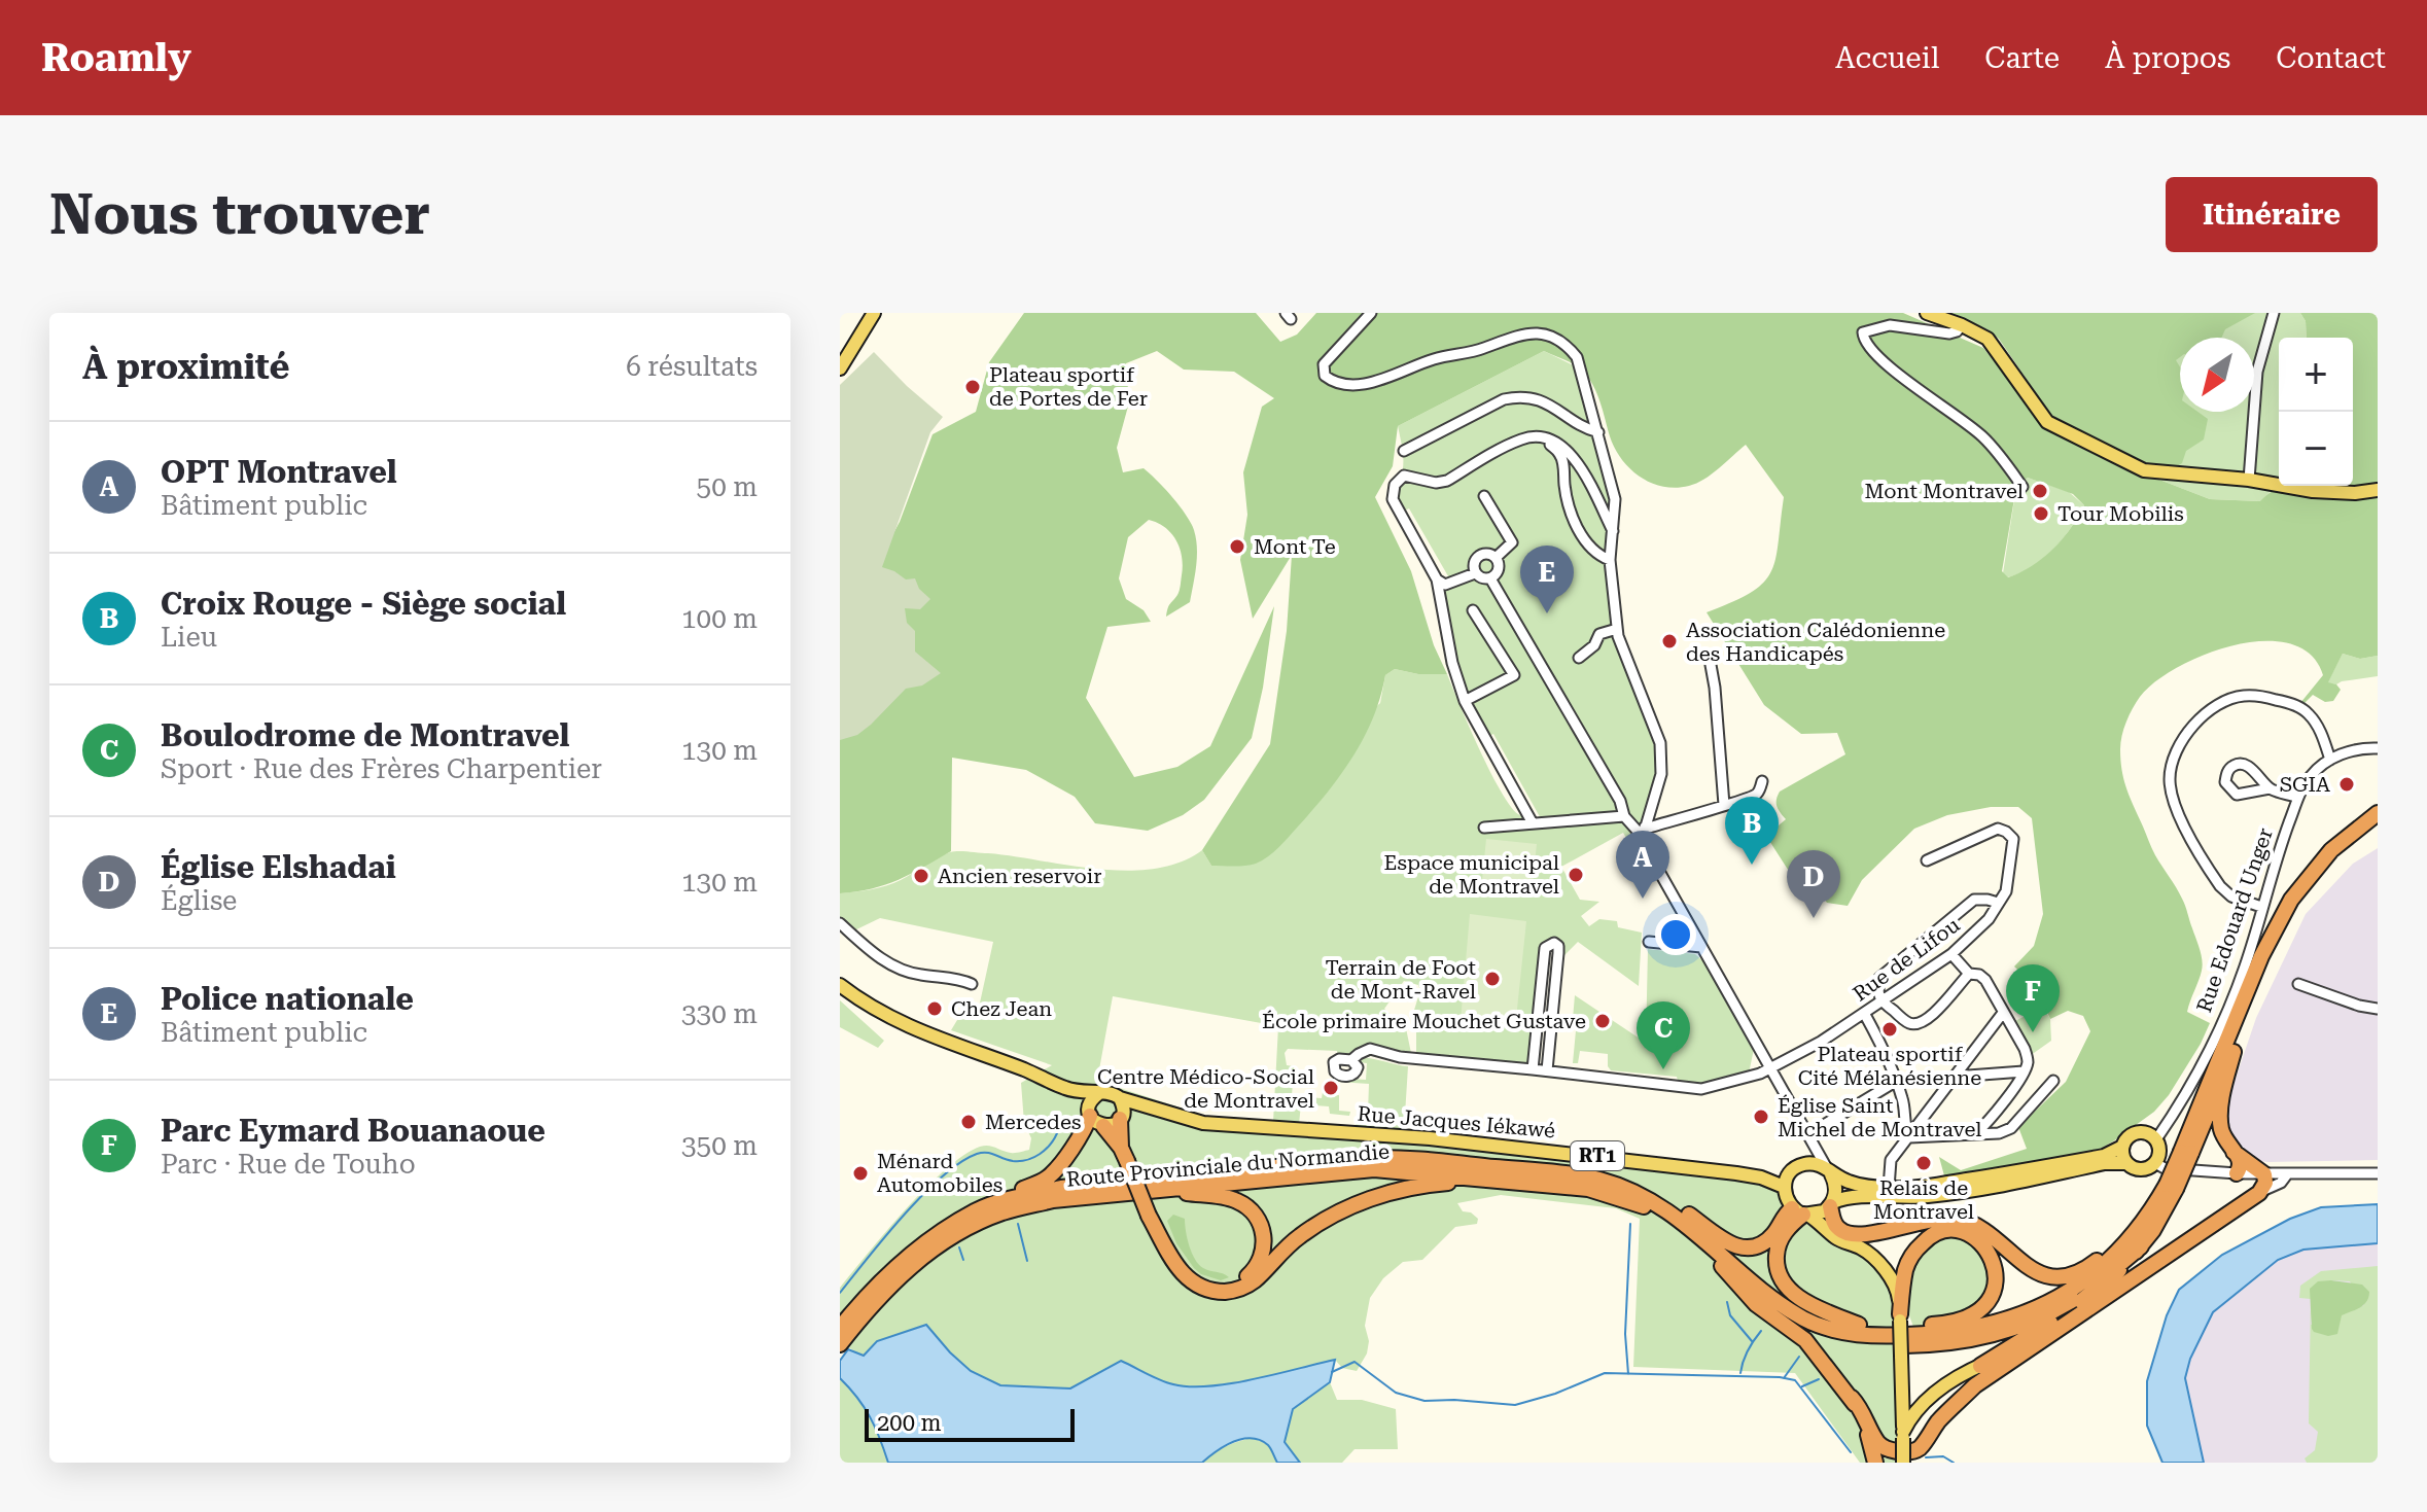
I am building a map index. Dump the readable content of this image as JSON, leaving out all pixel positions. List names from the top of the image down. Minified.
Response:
{"streets":{"highway":["Route Provinciale du Normandie"],"main road":["Rue Jacques Iékawé","RT1"],"street":["Rue Edouard Unger","Rue de Lifou"]},"places":["Plateau sportif de Portes de Fer","Mont Montravel","Tour Mobilis","Mont Te","Association Calédonienne des Handicapés","SGIA","Espace municipal de Montravel","Ancien reservoir","Terrain de Foot de Mont-Ravel","Chez Jean","École primaire Mouchet Gustave","Plateau sportif Cité Mélanésienne","Centre Médico-Social de Montravel","Église Saint Michel de Montravel","Mercedes","Relais de Montravel","Ménard Automobiles"],"scale_bar":"200 m","north":"bottom left","page":{"header":"Roamly","nav":["Accueil","Carte","À propos","Contact"],"buttons":"Itinéraire","title":"Nous trouver","heading":["À proximité","6 résultats"],"map_buttons":["+","−"],"list":[{"mark":"A","name":"OPT Montravel","note":"Bâtiment public","value":"50 m"},{"mark":"B","name":"Croix Rouge - Siège social","note":"Lieu","value":"100 m"},{"mark":"C","name":"Boulodrome de Montravel","note":"Sport · Rue des Frères Charpentier","value":"130 m"},{"mark":"D","name":"Église Elshadai","note":"Église","value":"130 m"},{"mark":"E","name":"Police nationale","note":"Bâtiment public","value":"330 m"},{"mark":"F","name":"Parc Eymard Bouanaoue","note":"Parc · Rue de Touho","value":"350 m"}],"pins":["E","B","A","D","F","C"],"scale":"200 m"}}
